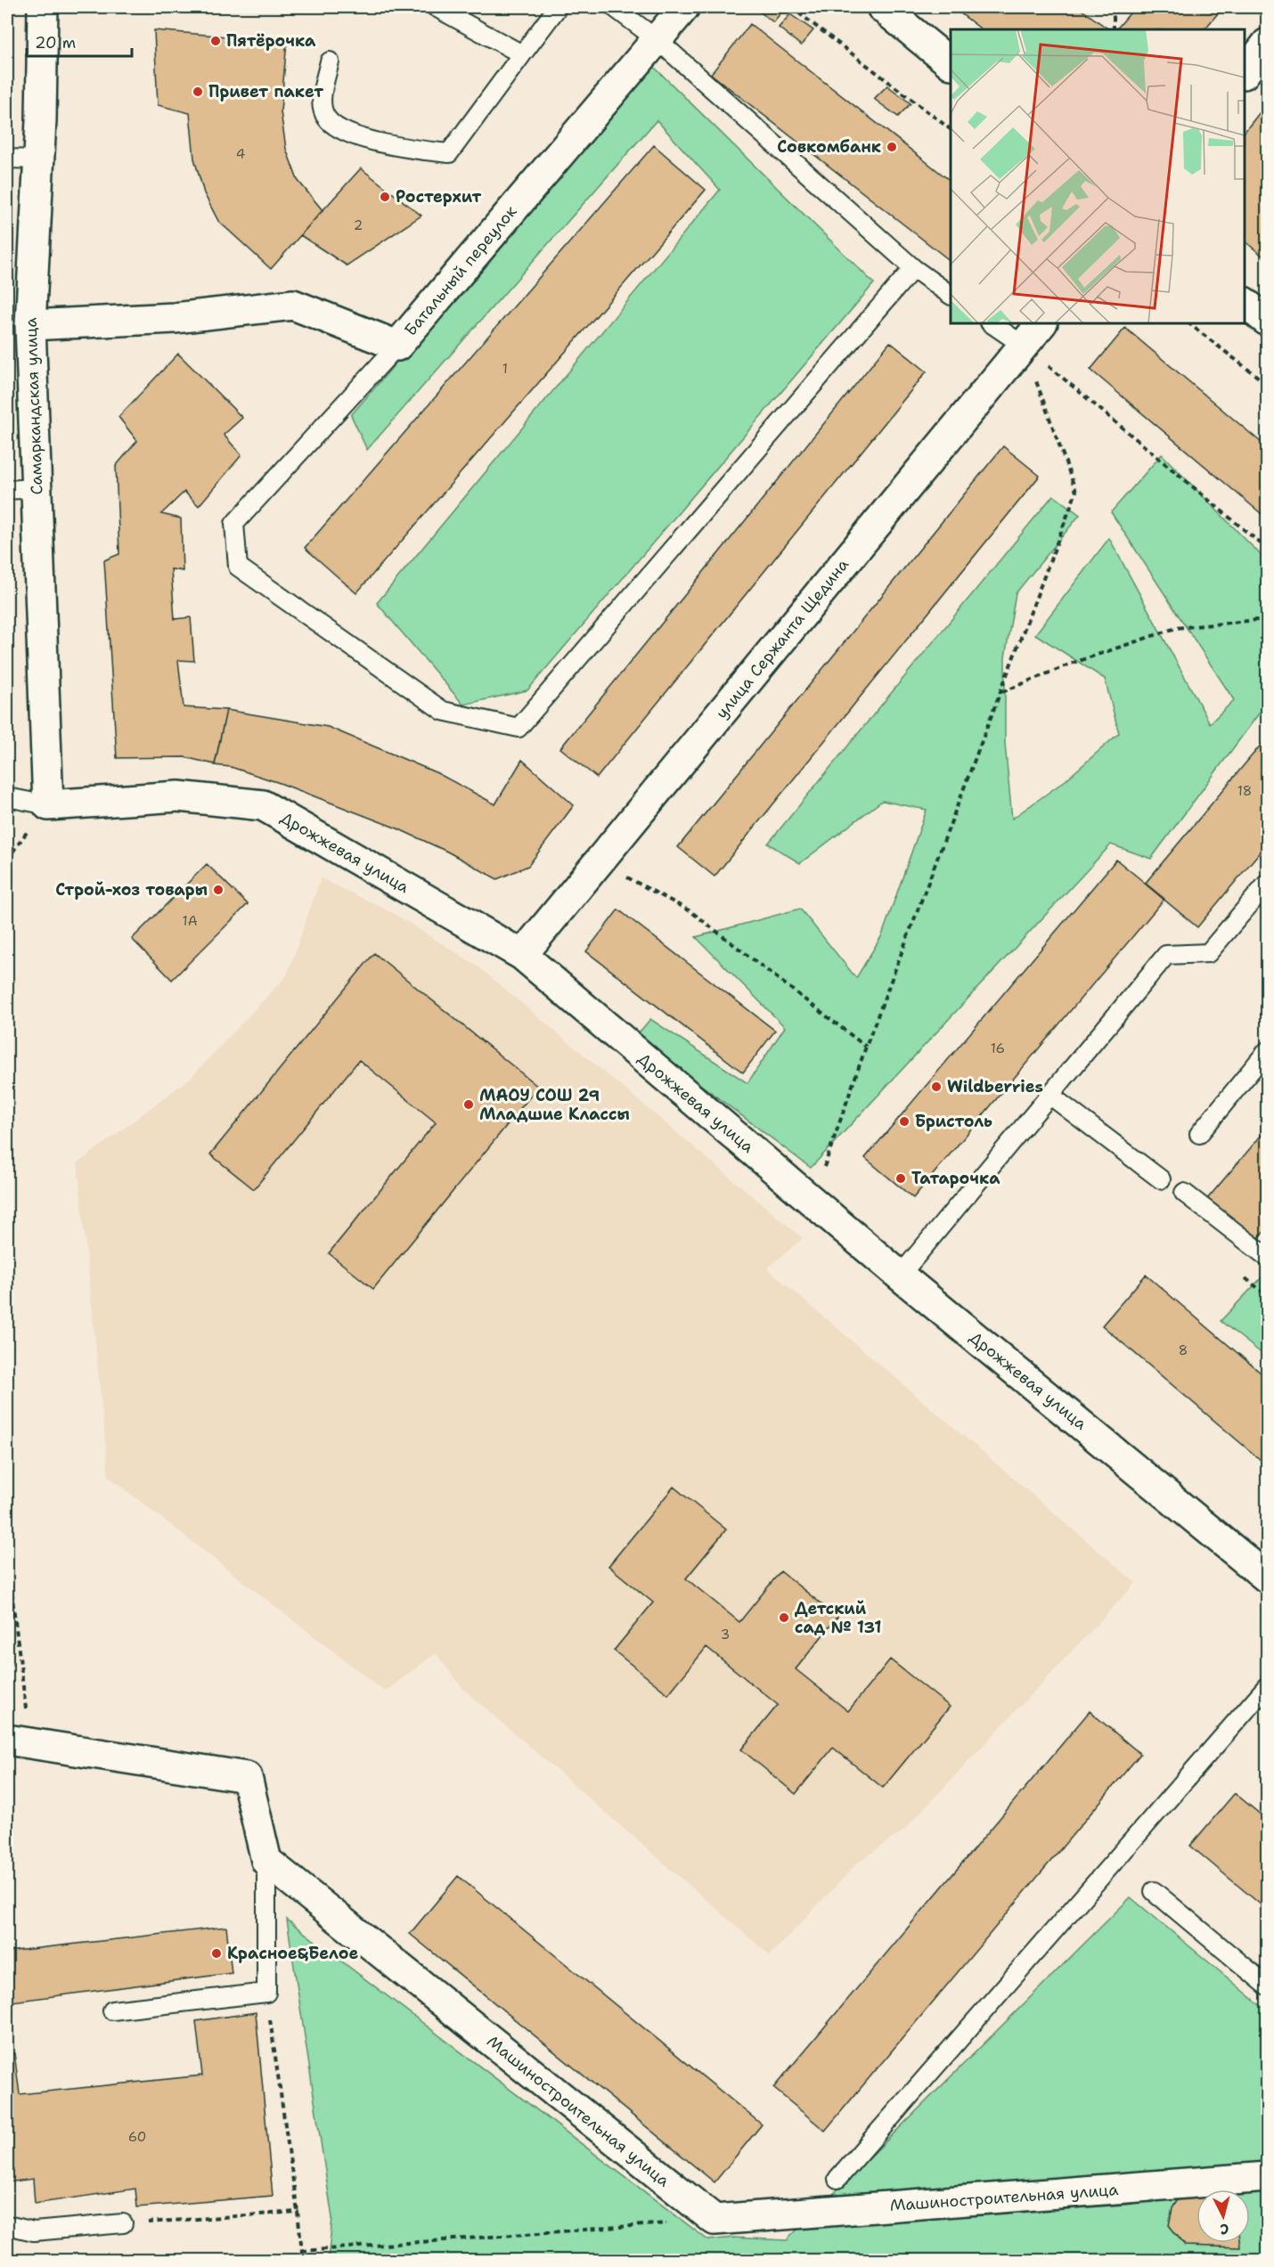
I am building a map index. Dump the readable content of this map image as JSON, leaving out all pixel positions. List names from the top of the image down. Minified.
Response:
{"streets":{"street":["Батальный переулок","Самаркандская улица","улица Сержанта Щедина","Дрожжевая улица","Машиностроительная улица"]},"crossings":[["Батальный переулок","Самаркандская улица"],["Самаркандская улица","Дрожжевая улица"],["улица Сержанта Щедина","Дрожжевая улица"]],"places":["Пятёрочка","Привет пакет","Совкомбанк","Ростерхит","Строй-хоз товары","Wildberries","МАОУ СОШ 29 Младшие Классы","Бристоль","Татарочка","Детский сад № 131","Красное&Белое"],"house_numbers":["4","2","1","18","1А","16","8","3","60"],"scale_bar":"20 m","north":"bottom"}
